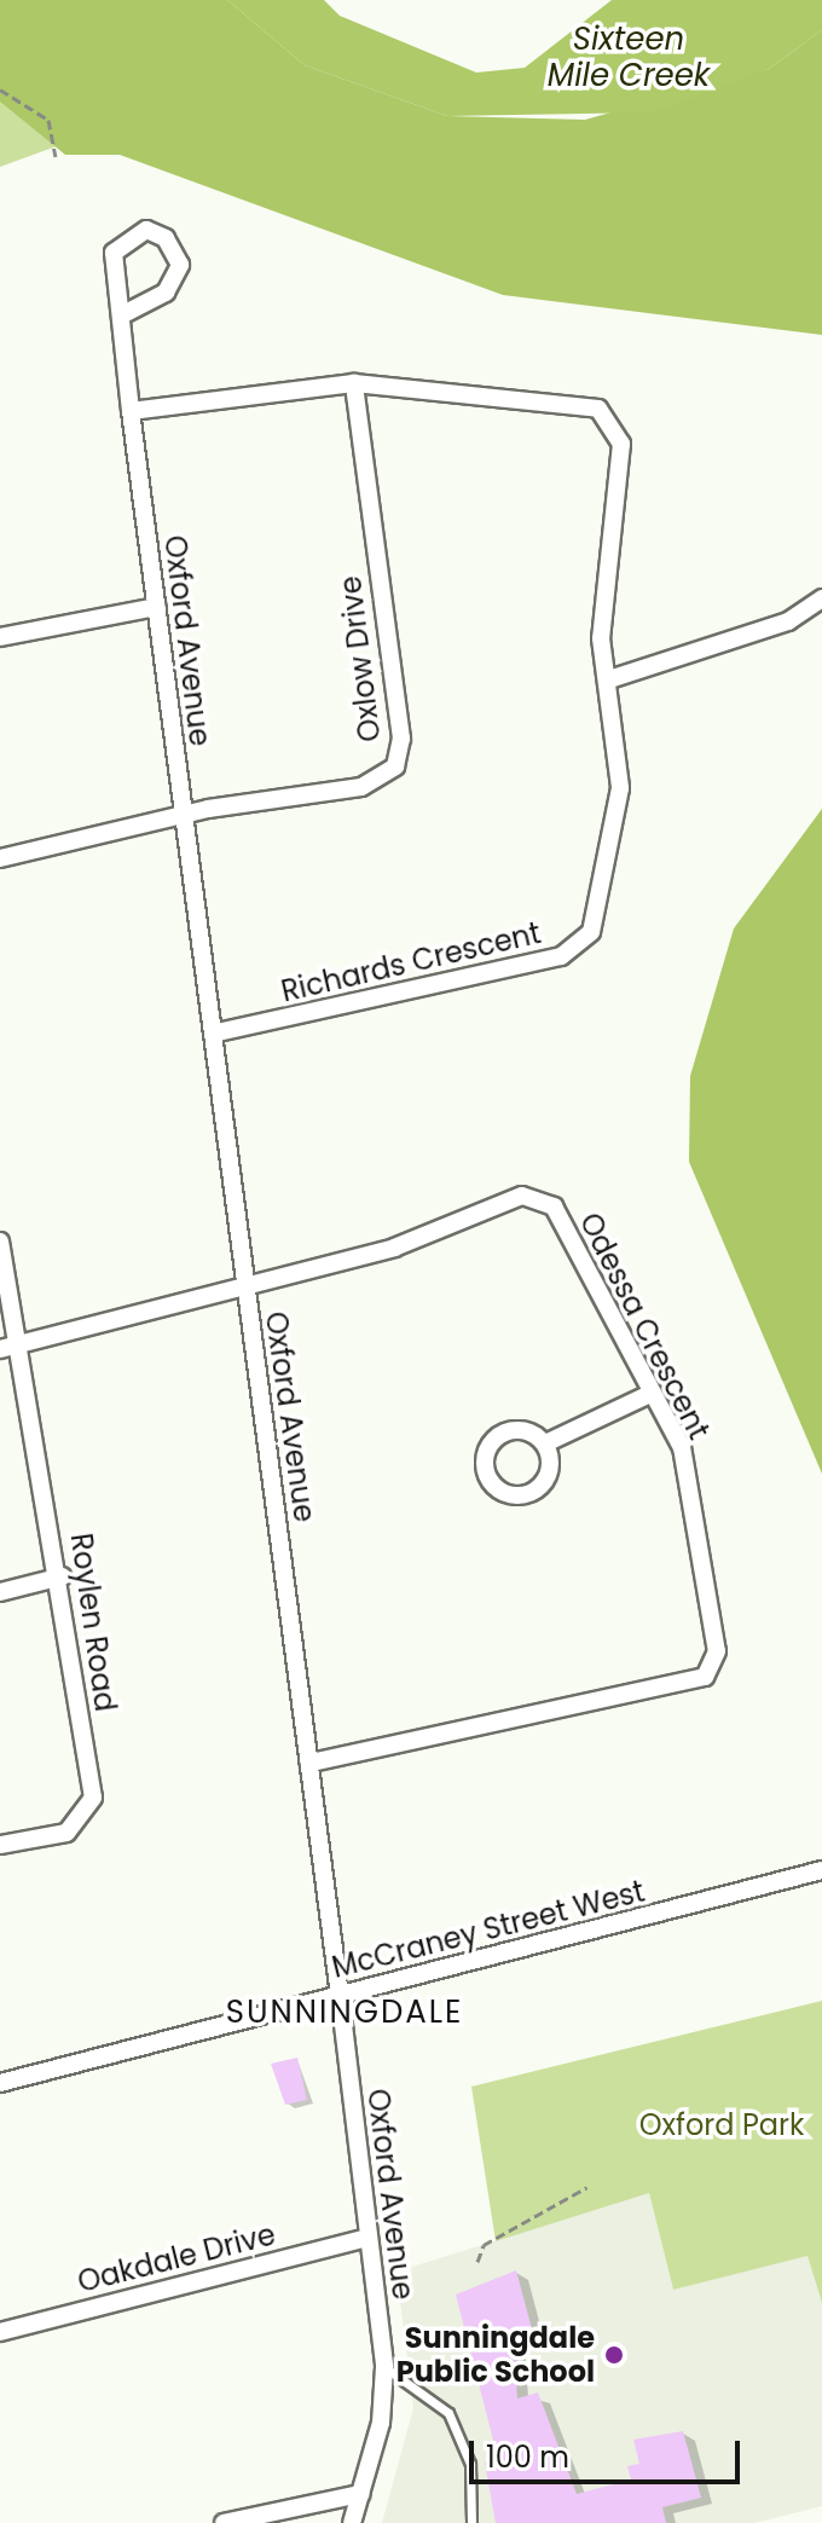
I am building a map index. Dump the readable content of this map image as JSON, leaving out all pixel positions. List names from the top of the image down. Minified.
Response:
{"streets":{"street":["Oxford Avenue","Oxlow Drive","Richards Crescent","Odessa Crescent","Roylen Road","McCraney Street West","Oakdale Drive"]},"crossings":[["Oxford Avenue","Oxlow Drive"],["Oxford Avenue","Richards Crescent"],["Oxford Avenue","Odessa Crescent"],["Oxford Avenue","McCraney Street West"],["Oxford Avenue","Oakdale Drive"],["Oxlow Drive","Richards Crescent"]],"districts":["SUNNINGDALE"],"water":["Sixteen Mile Creek"],"parks":["Oxford Park"],"places":["Sunningdale Public School"],"scale_bar":"100 m"}
